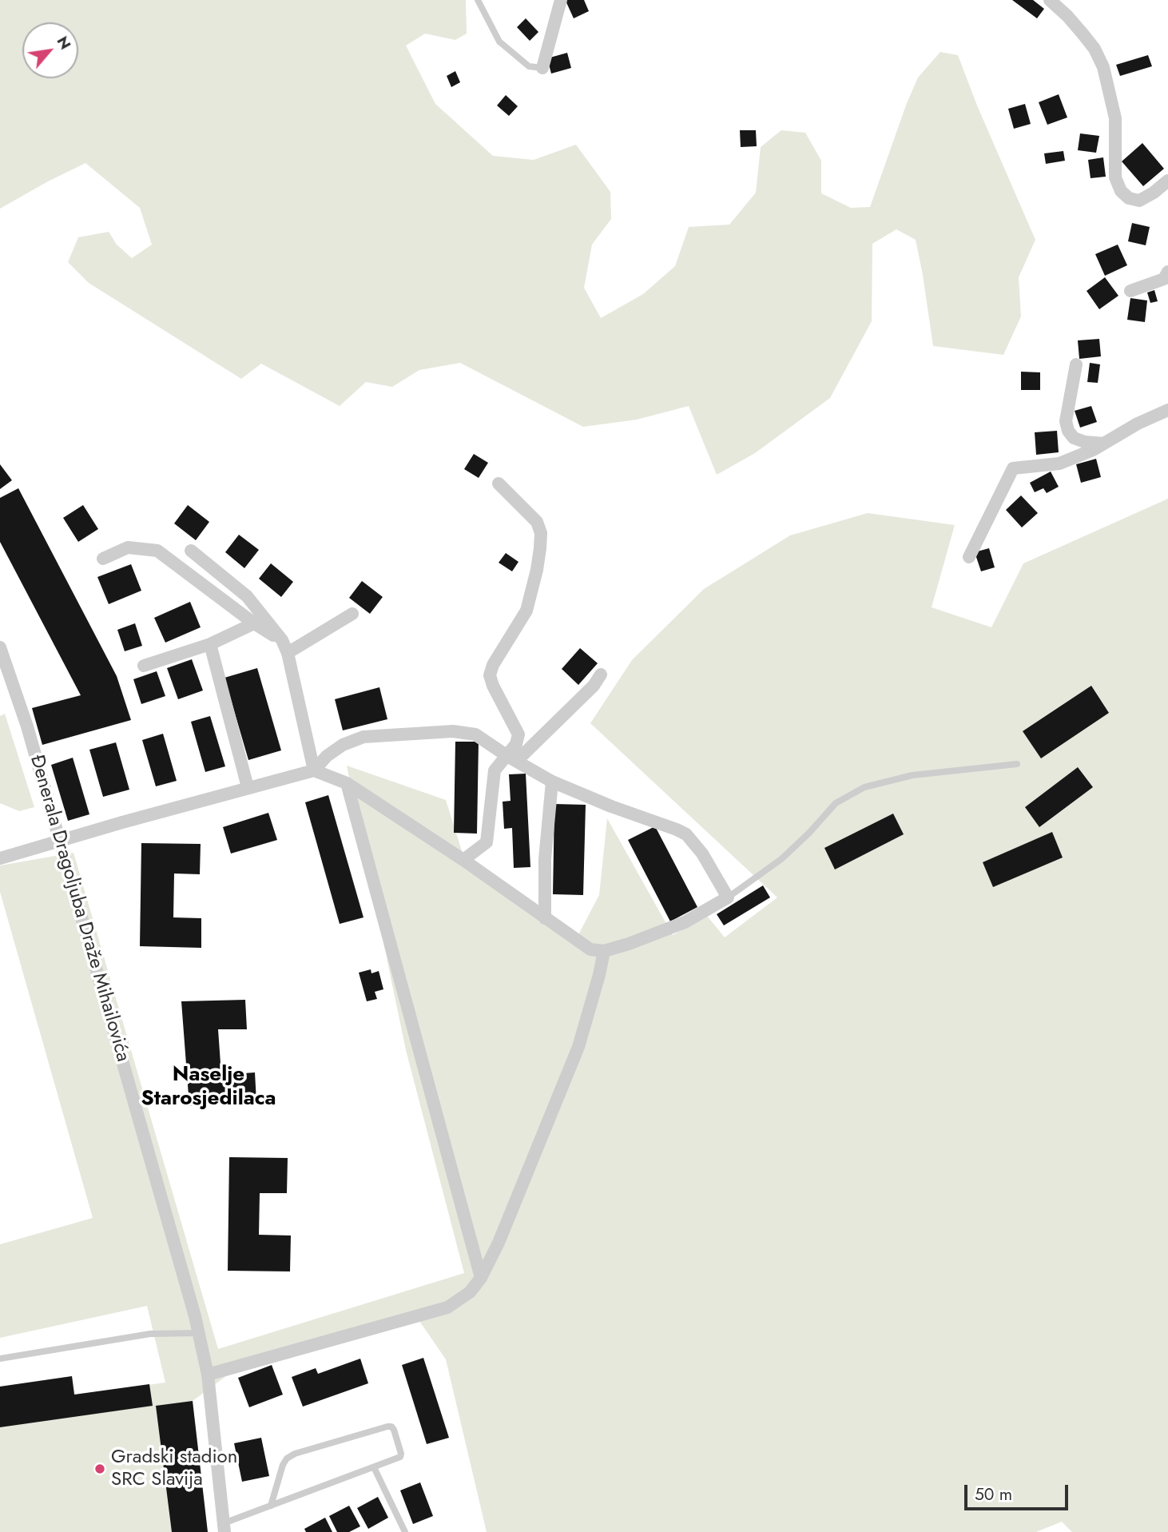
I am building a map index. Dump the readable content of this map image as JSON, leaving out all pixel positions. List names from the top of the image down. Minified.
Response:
{"streets":{"street":["Đenerala Dragoljuba Draže Mihailovića"]},"districts":["Naselje Starosjedilaca"],"places":["Gradski stadion SRC Slavija"],"scale_bar":"50 m","north":"top right"}
